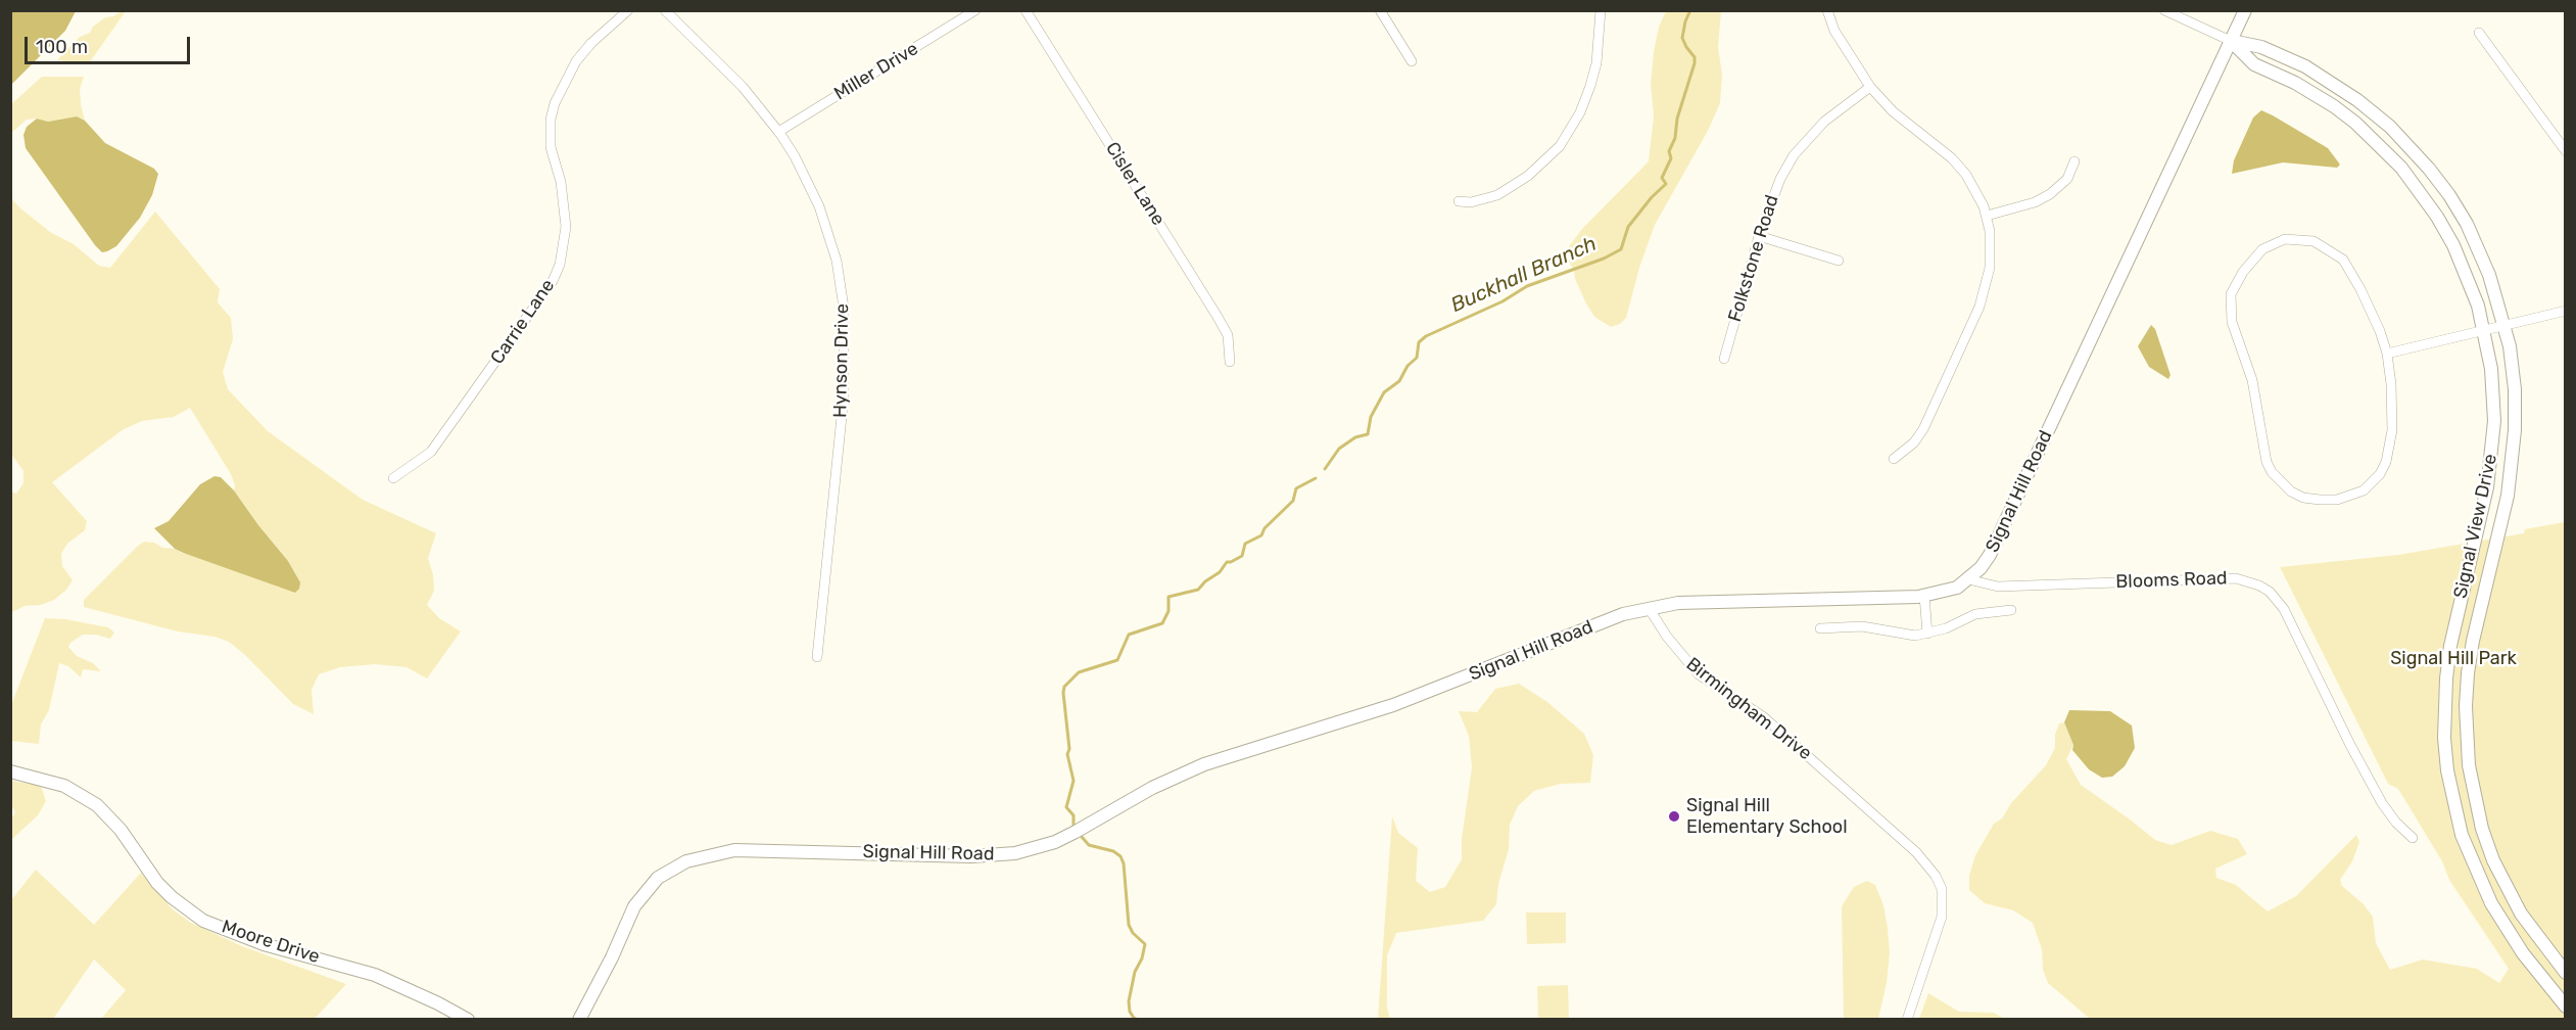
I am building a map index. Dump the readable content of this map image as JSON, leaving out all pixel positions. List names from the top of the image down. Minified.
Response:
{"streets":{"main road":["Signal Hill Road","Signal View Drive","Moore Drive"],"street":["Miller Drive","Cisler Lane","Folkstone Road","Carrie Lane","Hynson Drive","Blooms Road","Birmingham Drive"]},"crossings":[["Miller Drive","Hynson Drive"],["Signal Hill Road","Signal View Drive"],["Signal Hill Road","Blooms Road"],["Signal Hill Road","Birmingham Drive"]],"water":["Buckhall Branch"],"parks":["Signal Hill Park"],"places":["Signal Hill Elementary School"],"scale_bar":"100 m"}
